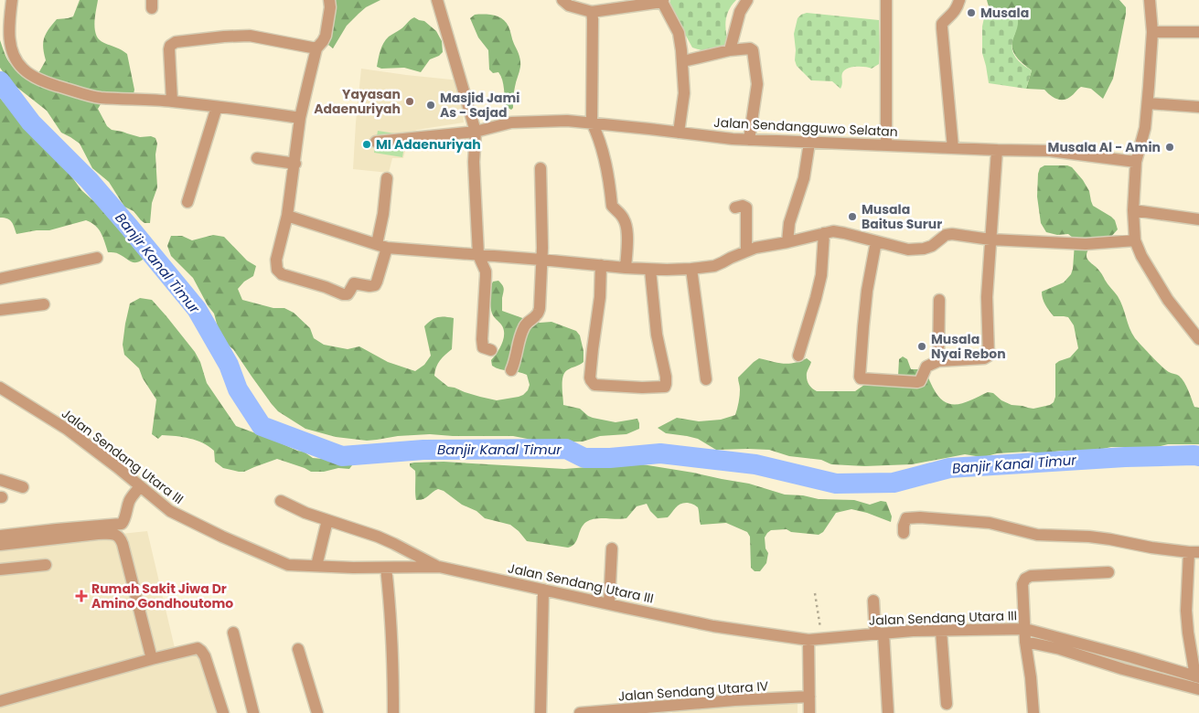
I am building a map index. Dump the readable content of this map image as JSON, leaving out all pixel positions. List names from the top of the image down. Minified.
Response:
{"streets":{"street":["Jalan Sendangguwo Selatan","Jalan Sendang Utara III","Jalan Sendang Utara IV"]},"water":["Banjir Kanal Timur"],"places":{"other":["Musala","Yayasan Adaenuriyah","Masjid Jami As - Sajad","MI Adaenuriyah","Musala Al - Amin","Musala Baitus Surur","Musala Nyai Rebon"],"health":["Rumah Sakit Jiwa Dr Amino Gondhoutomo"]}}
